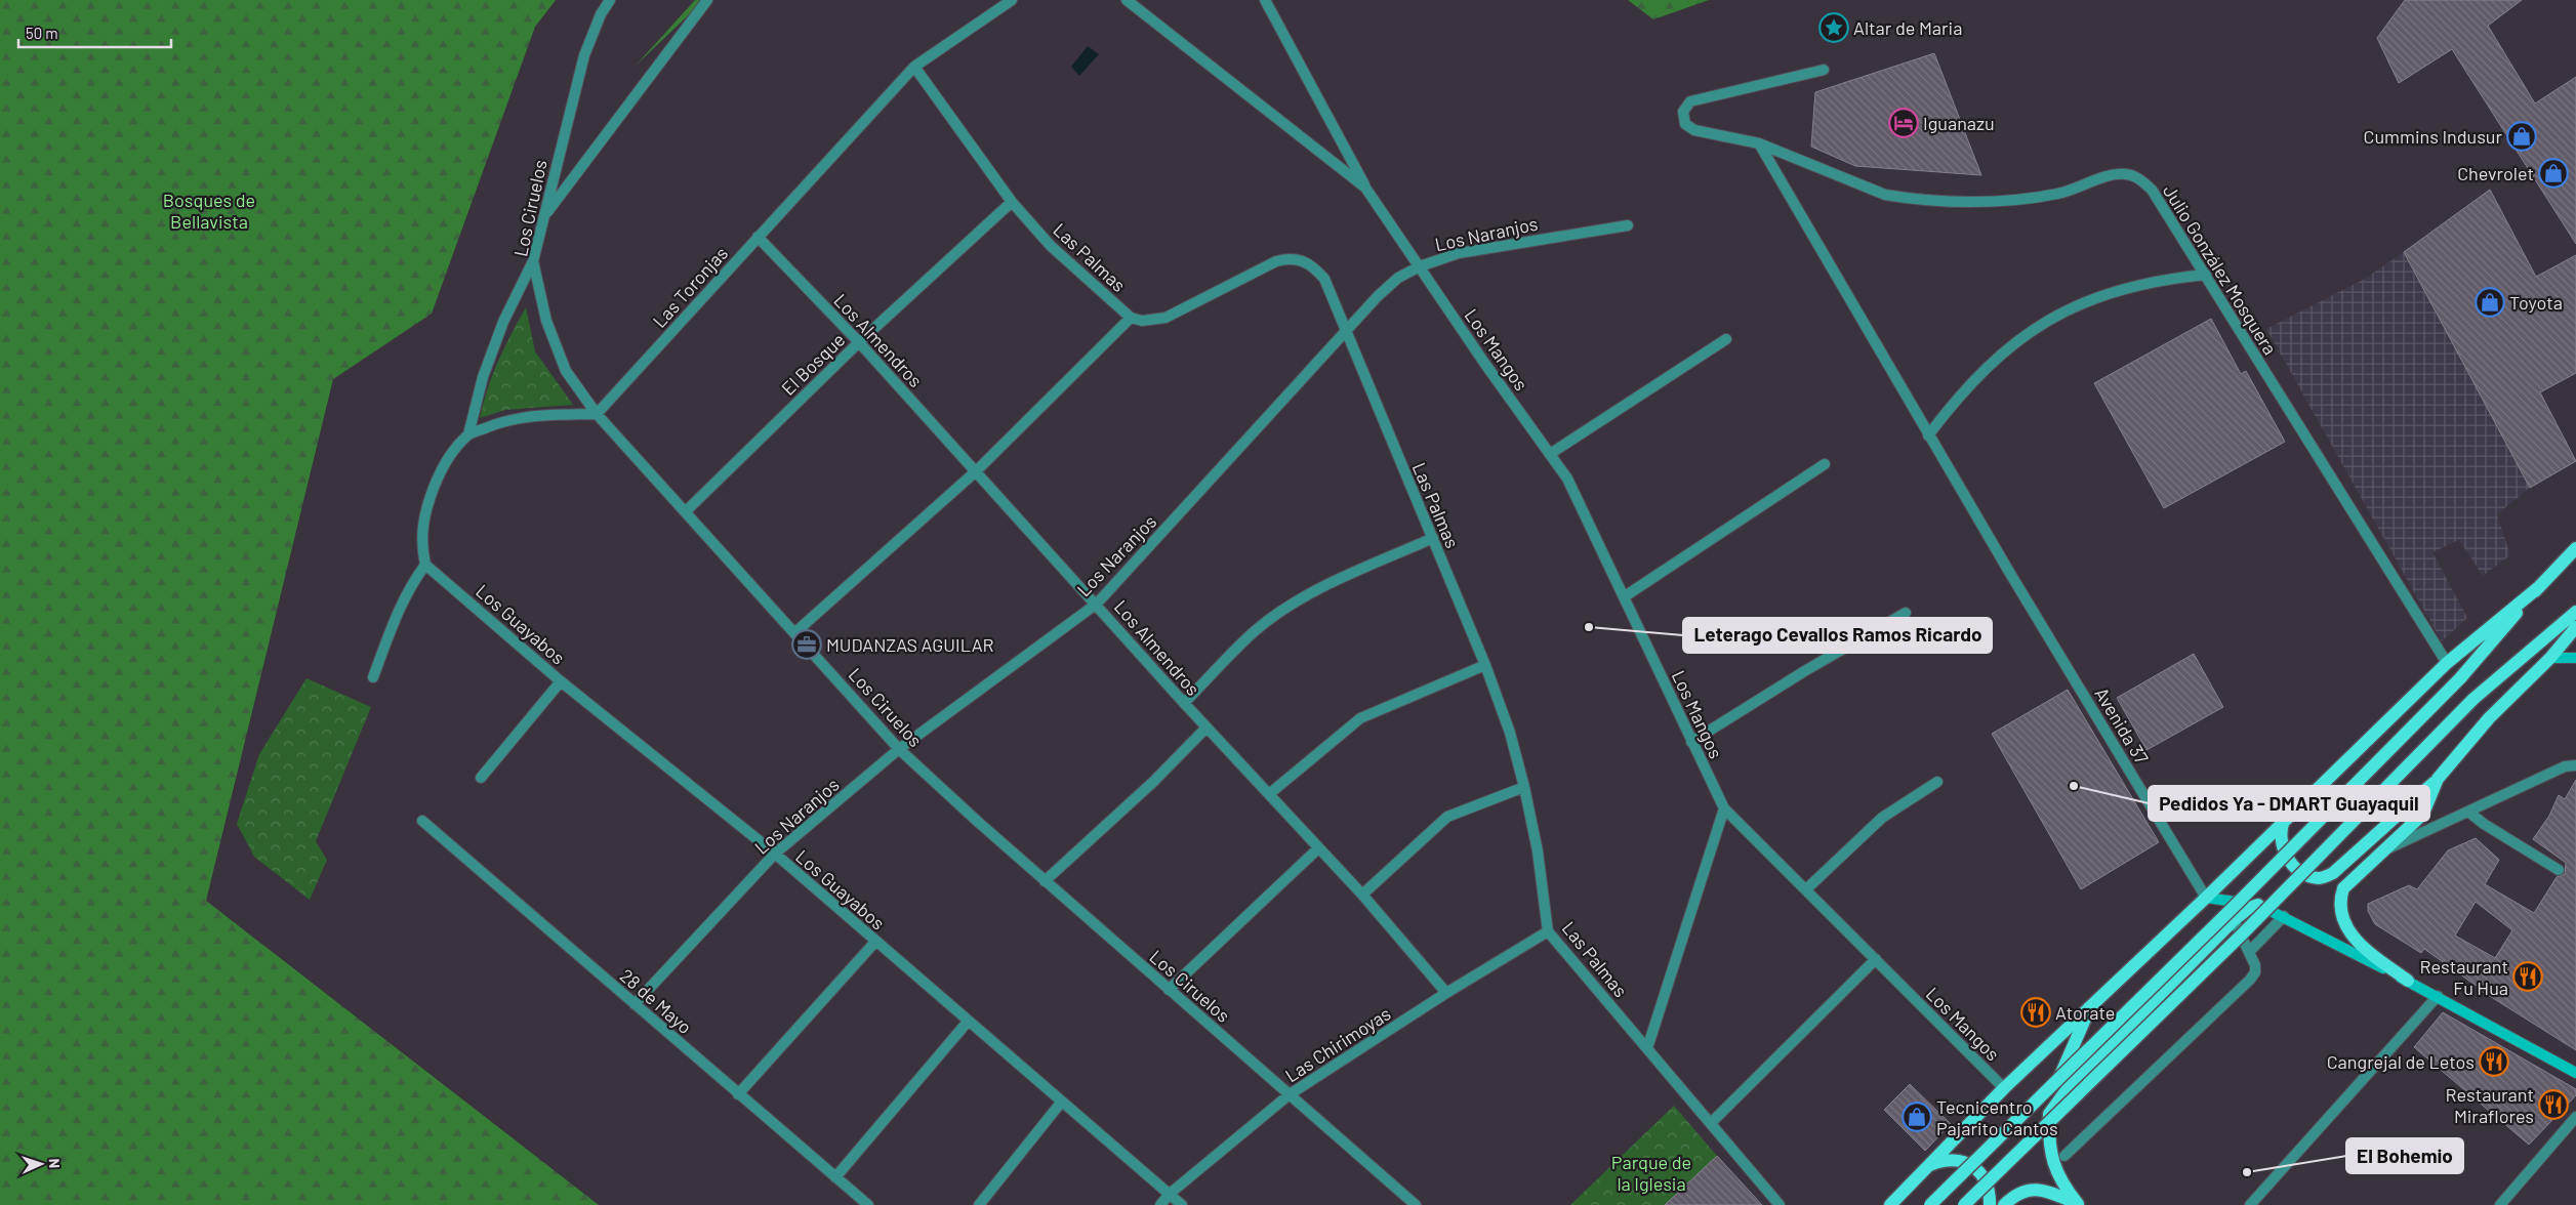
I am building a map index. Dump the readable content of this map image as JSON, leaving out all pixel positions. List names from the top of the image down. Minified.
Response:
{"streets":{"street":["Los Ciruelos","Los Naranjos","Las Palmas","Julio González Mosquera","Las Toronjas","Los Almendros","Los Mangos","El Bosque","Los Guayabos","Avenida 37","28 de Mayo","Las Chirimoyas"]},"crossings":[["Los Ciruelos","Los Naranjos"],["Los Ciruelos","Las Toronjas"],["Los Ciruelos","El Bosque"],["Los Ciruelos","Las Chirimoyas"],["Los Naranjos","Las Palmas"],["Los Naranjos","Los Almendros"],["Los Naranjos","Los Mangos"],["Los Naranjos","Los Guayabos"],["Los Naranjos","28 de Mayo"],["Las Palmas","Las Toronjas"],["Las Palmas","El Bosque"],["Las Palmas","Las Chirimoyas"],["Julio González Mosquera","Avenida 37"],["Las Toronjas","Los Almendros"],["Los Almendros","El Bosque"],["Los Almendros","Las Chirimoyas"],["Los Guayabos","Las Chirimoyas"]],"parks":["Bosques de Bellavista","Parque de la Iglesia"],"places":{"place":["Altar de Maria"],"hotel":["Iguanazu"],"shop":["Cummins Indusur","Chevrolet","Toyota","Tecnicentro Pajarito Cantos"],"other":["Leterago Cevallos Ramos Ricardo","Pedidos Ya - DMART Guayaquil","El Bohemio"],"office":["MUDANZAS AGUILAR"],"restaurant":["Restaurant Fu Hua","Atorate","Cangrejal de Letos","Restaurant Miraflores"]},"scale_bar":"50 m","north":"right"}
